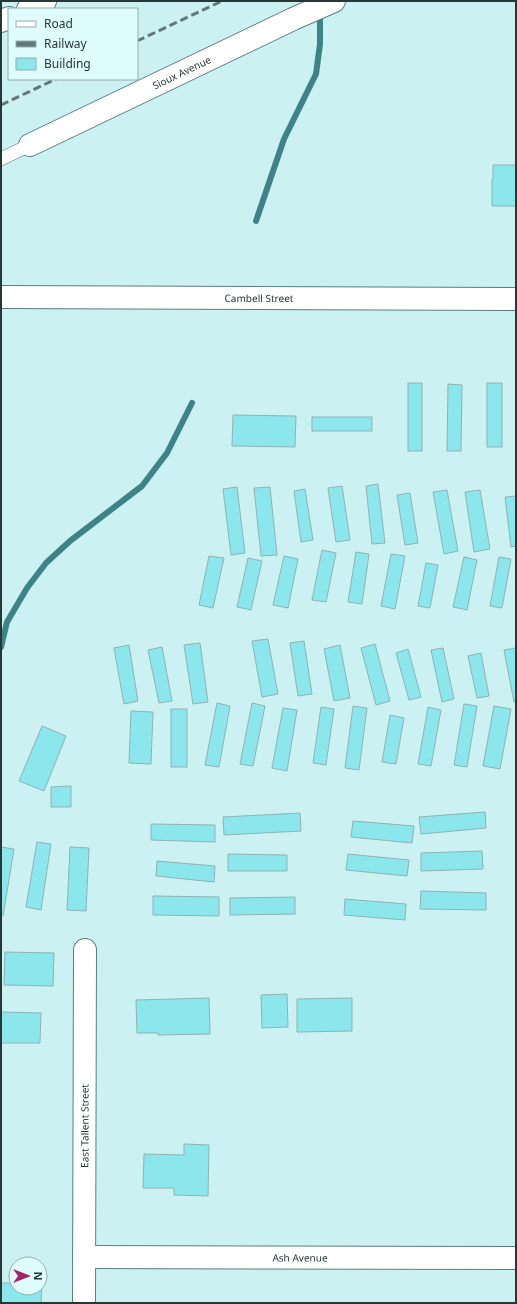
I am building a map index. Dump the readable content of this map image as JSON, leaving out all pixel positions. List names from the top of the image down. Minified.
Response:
{"streets":{"street":["Sioux Avenue","Cambell Street","East Tallent Street","Ash Avenue"]},"crossings":[["East Tallent Street","Ash Avenue"]],"legend":["Road","Railway","Building"],"north":"right"}
